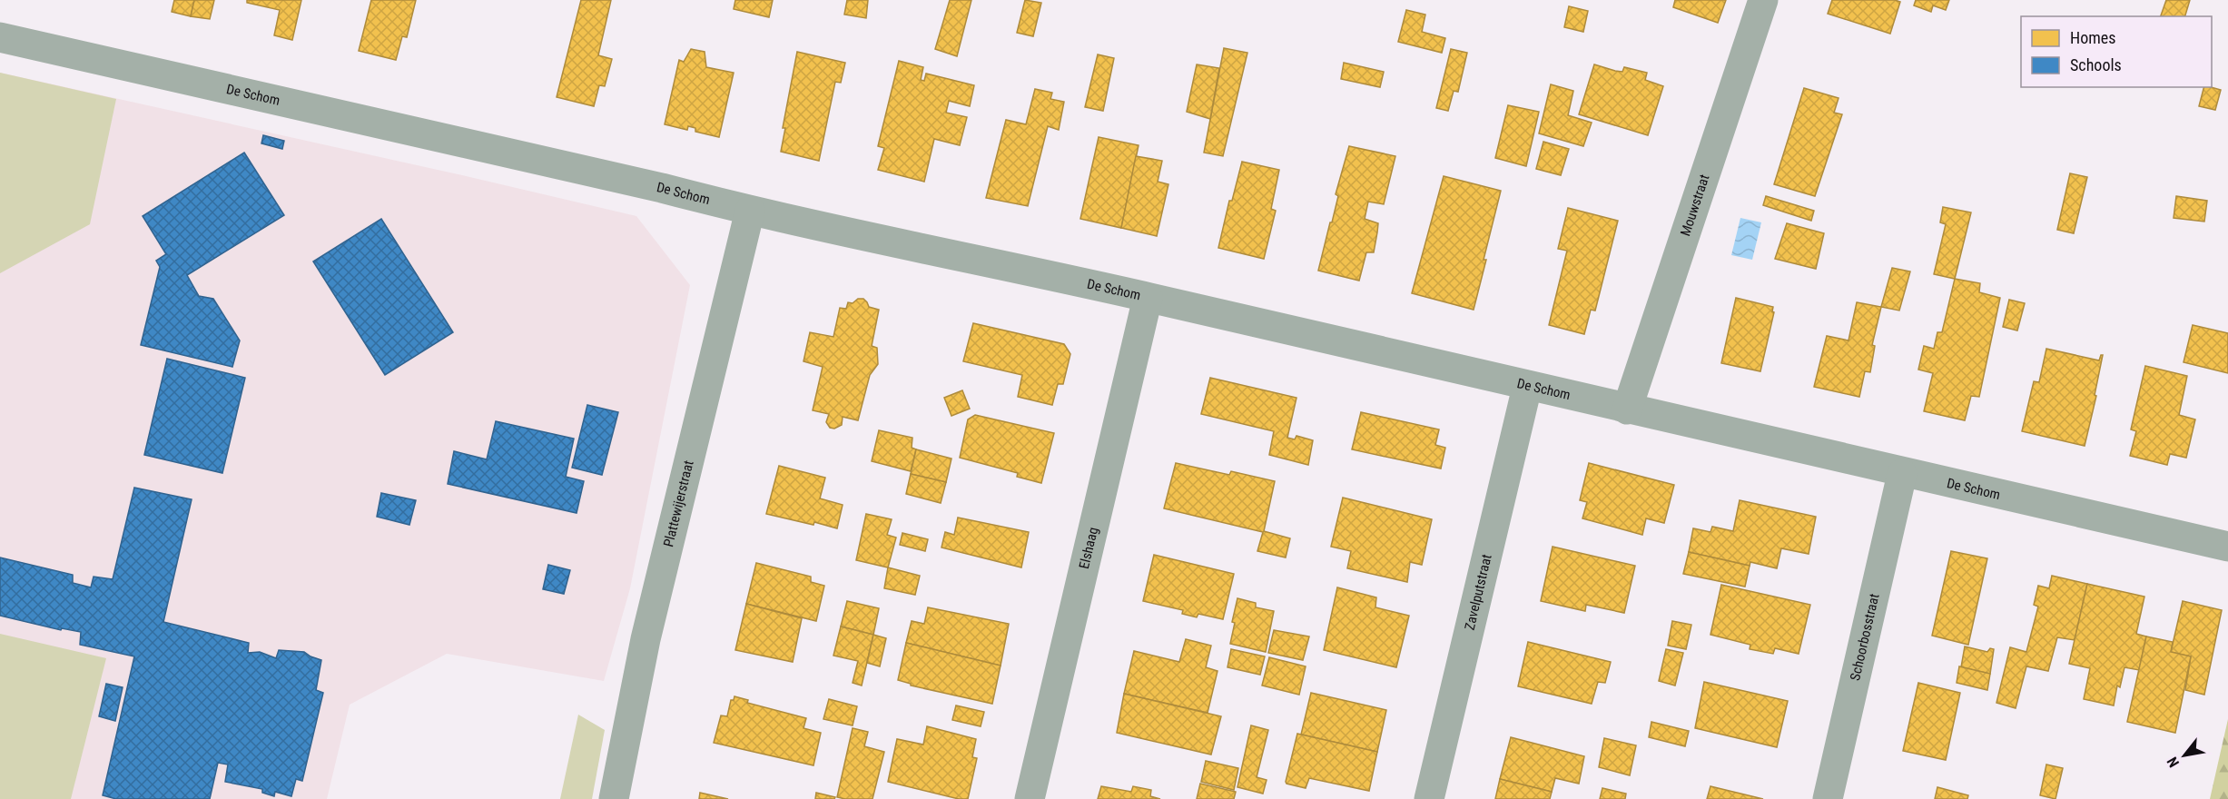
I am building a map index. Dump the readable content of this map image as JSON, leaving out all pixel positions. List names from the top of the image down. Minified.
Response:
{"streets":{"street":["De Schom","Mouwstraat","Plattewijerstraat","Elshaag","Zavelputstraat","Schoorbosstraat"]},"crossings":[["De Schom","Mouwstraat"],["De Schom","Plattewijerstraat"],["De Schom","Elshaag"],["De Schom","Zavelputstraat"],["De Schom","Schoorbosstraat"]],"legend":["Homes","Schools"],"north":"bottom left"}
